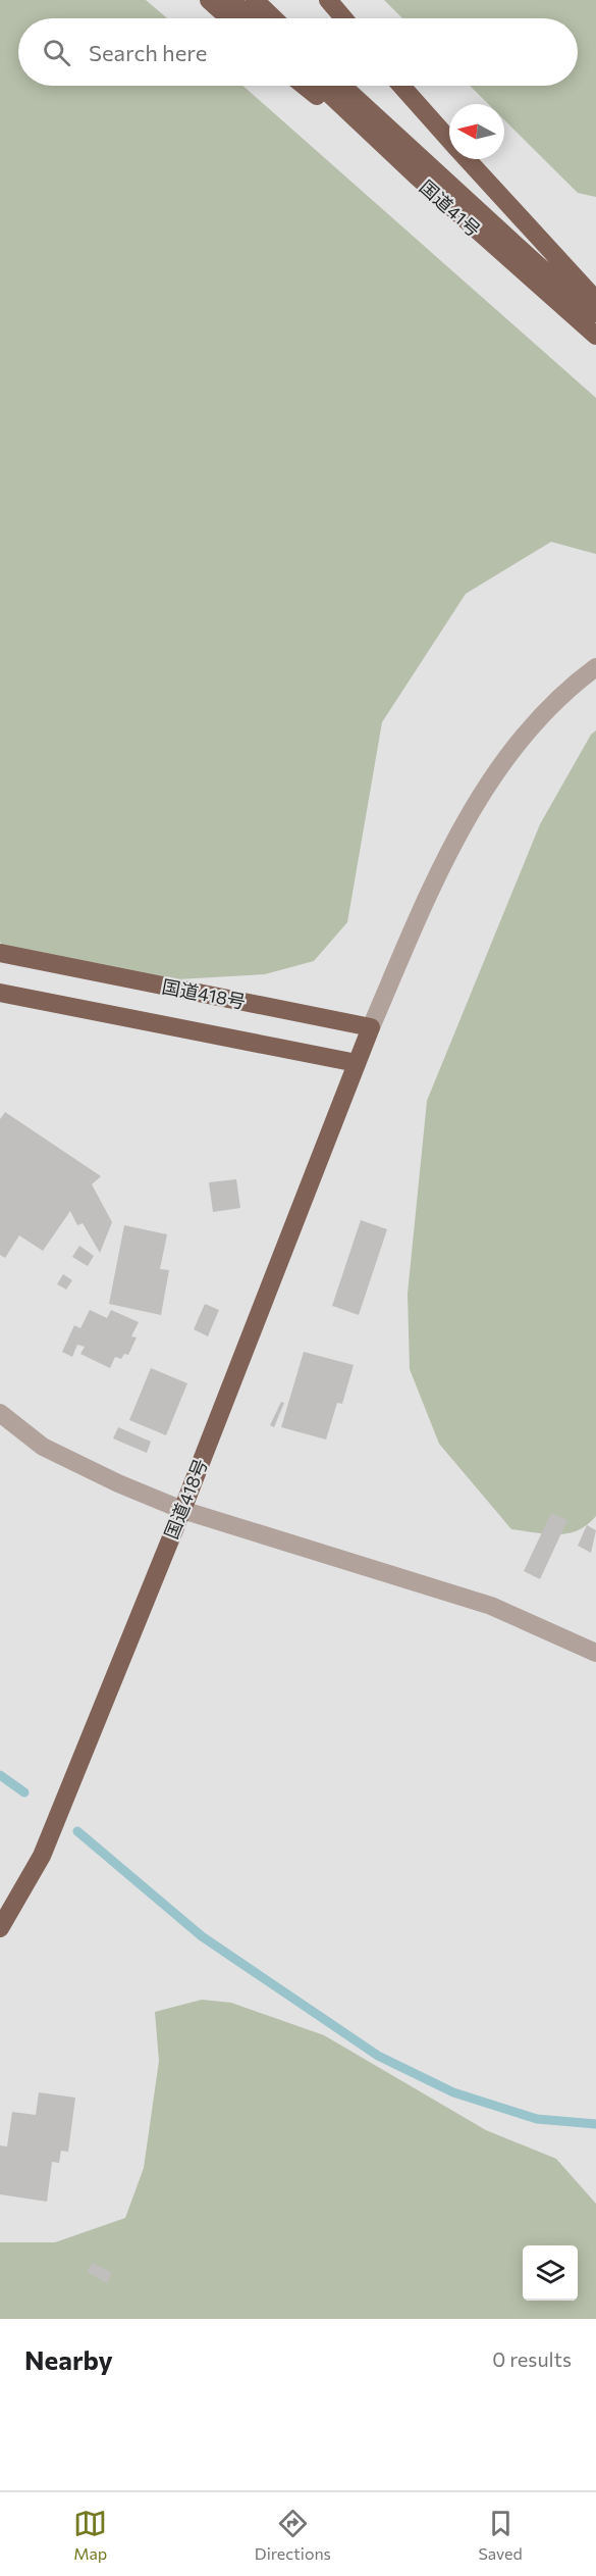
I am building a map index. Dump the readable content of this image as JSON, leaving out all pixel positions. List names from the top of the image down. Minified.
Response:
{"streets":{"highway":["国道41号","国道418号"]},"north":"left","page":{"search":"Search here","heading":["Nearby","0 results"],"nav":["Map","Directions","Saved"]}}
